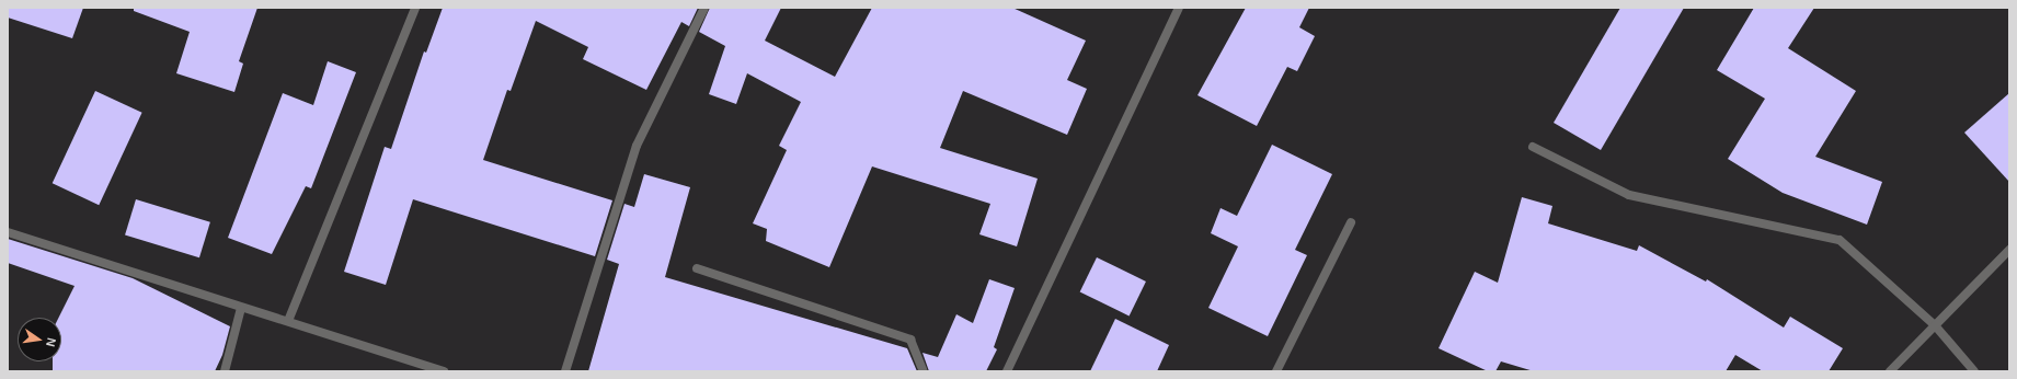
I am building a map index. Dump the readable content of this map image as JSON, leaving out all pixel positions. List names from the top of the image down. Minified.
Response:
{"north":"right"}
